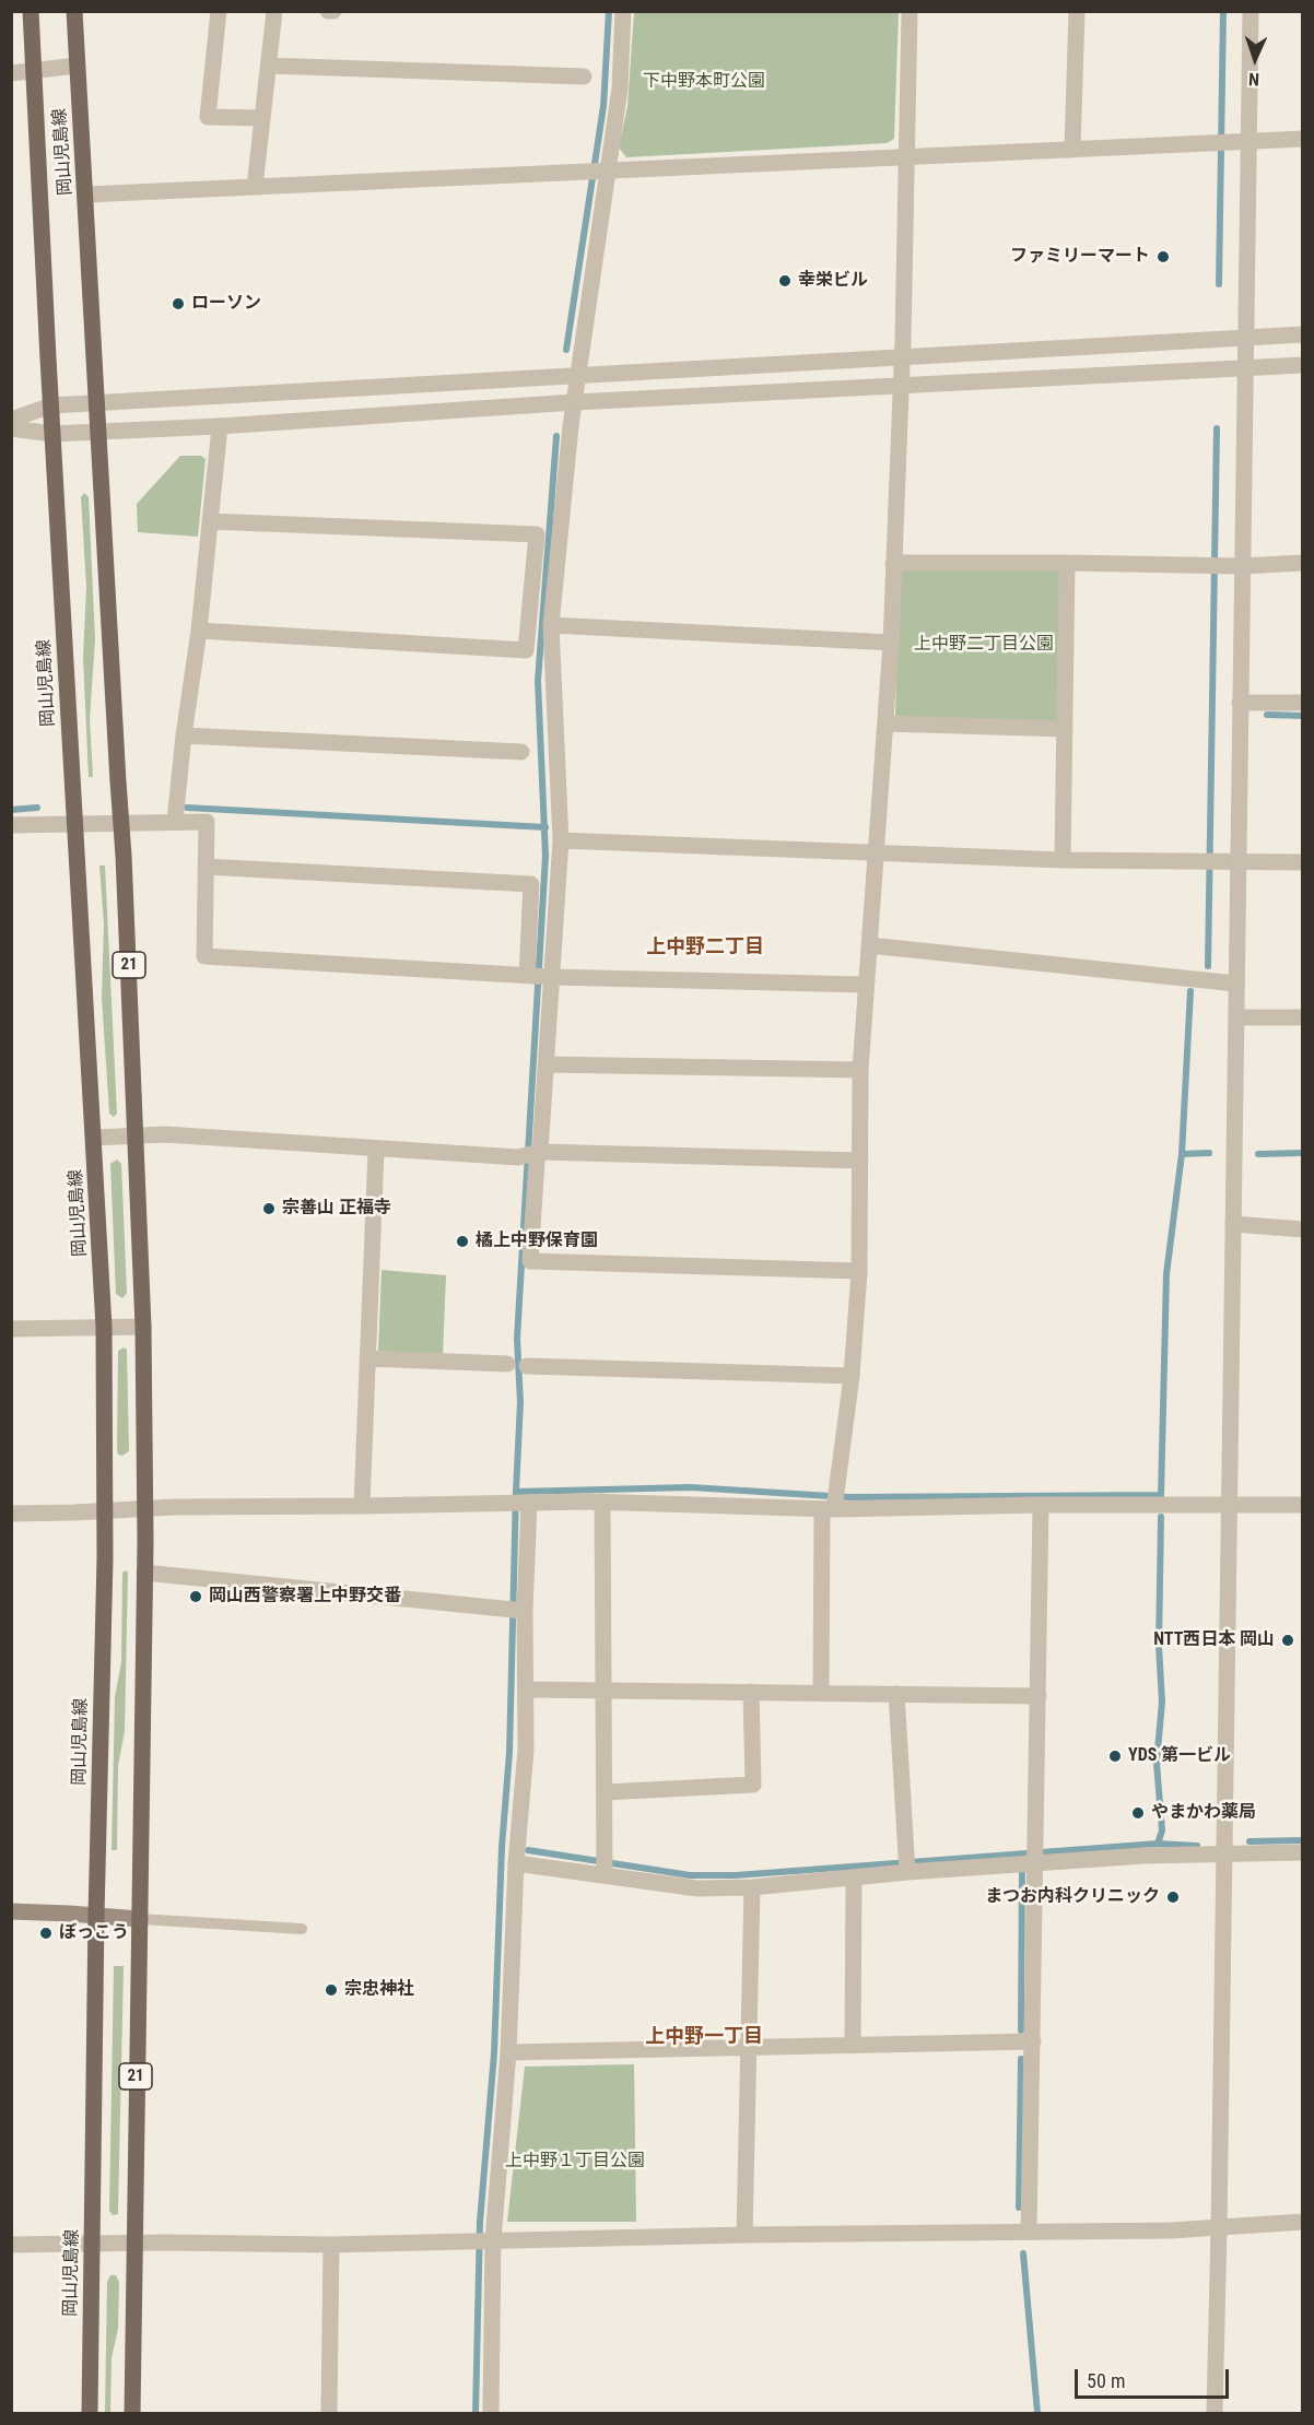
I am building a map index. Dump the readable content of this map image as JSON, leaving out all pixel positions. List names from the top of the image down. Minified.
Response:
{"streets":{"main road":["岡山児島線","21"]},"districts":["上中野二丁目","上中野一丁目"],"parks":["下中野本町公園","上中野二丁目公園","上中野１丁目公園"],"places":["ファミリーマート","幸栄ビル","ローソン","宗善山 正福寺","橘上中野保育園","岡山西警察署上中野交番","NTT西日本 岡山","YDS 第一ビル","やまかわ薬局","まつお内科クリニック","ぼっこう","宗忠神社"],"scale_bar":"50 m","north":"bottom"}
